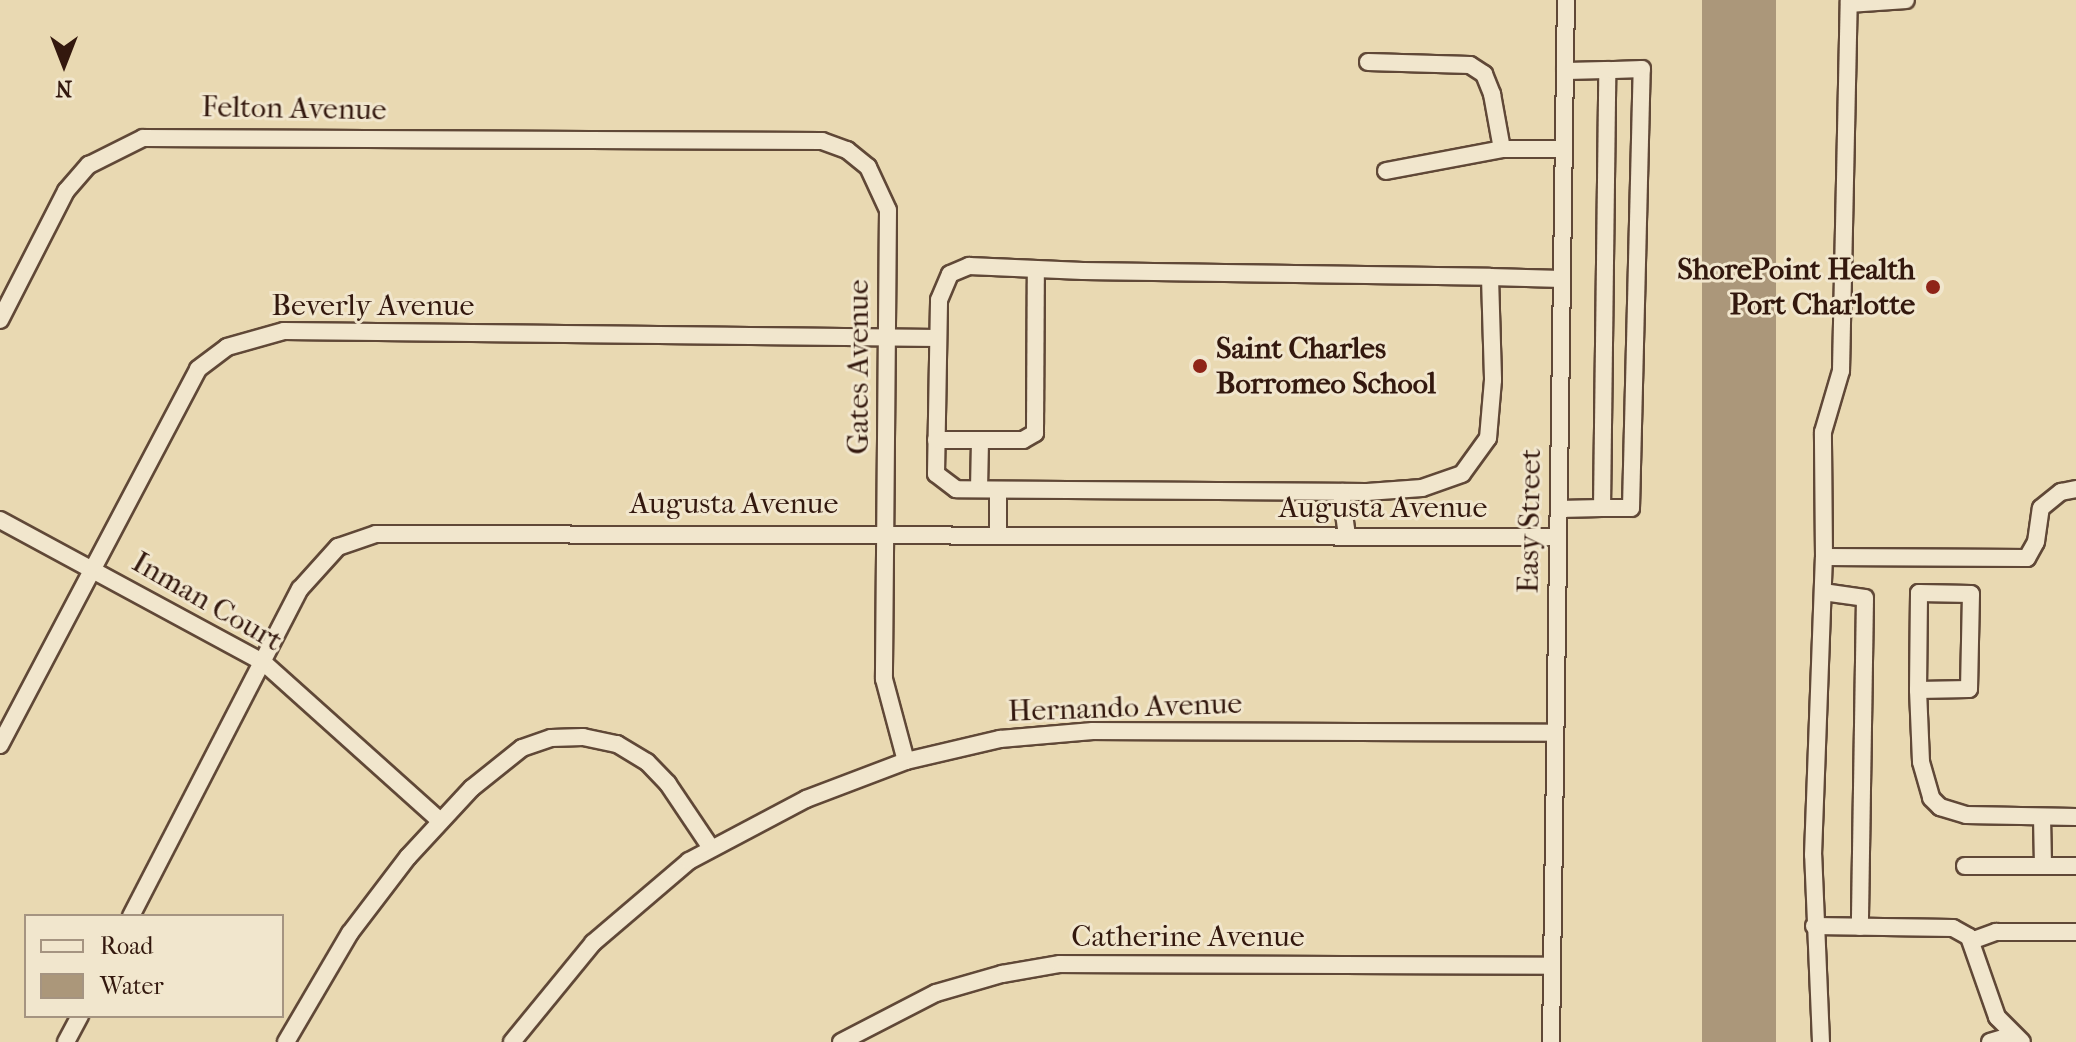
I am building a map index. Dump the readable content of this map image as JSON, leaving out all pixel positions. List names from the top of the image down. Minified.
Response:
{"streets":{"street":["Felton Avenue","Beverly Avenue","Gates Avenue","Augusta Avenue","Easy Street","Inman Court","Hernando Avenue","Catherine Avenue"]},"crossings":[["Felton Avenue","Gates Avenue"],["Beverly Avenue","Gates Avenue"],["Beverly Avenue","Inman Court"],["Gates Avenue","Augusta Avenue"],["Gates Avenue","Hernando Avenue"],["Augusta Avenue","Easy Street"],["Augusta Avenue","Inman Court"],["Easy Street","Hernando Avenue"],["Easy Street","Catherine Avenue"]],"places":["ShorePoint Health Port Charlotte","Saint Charles Borromeo School"],"legend":["Road","Water"],"north":"bottom"}
